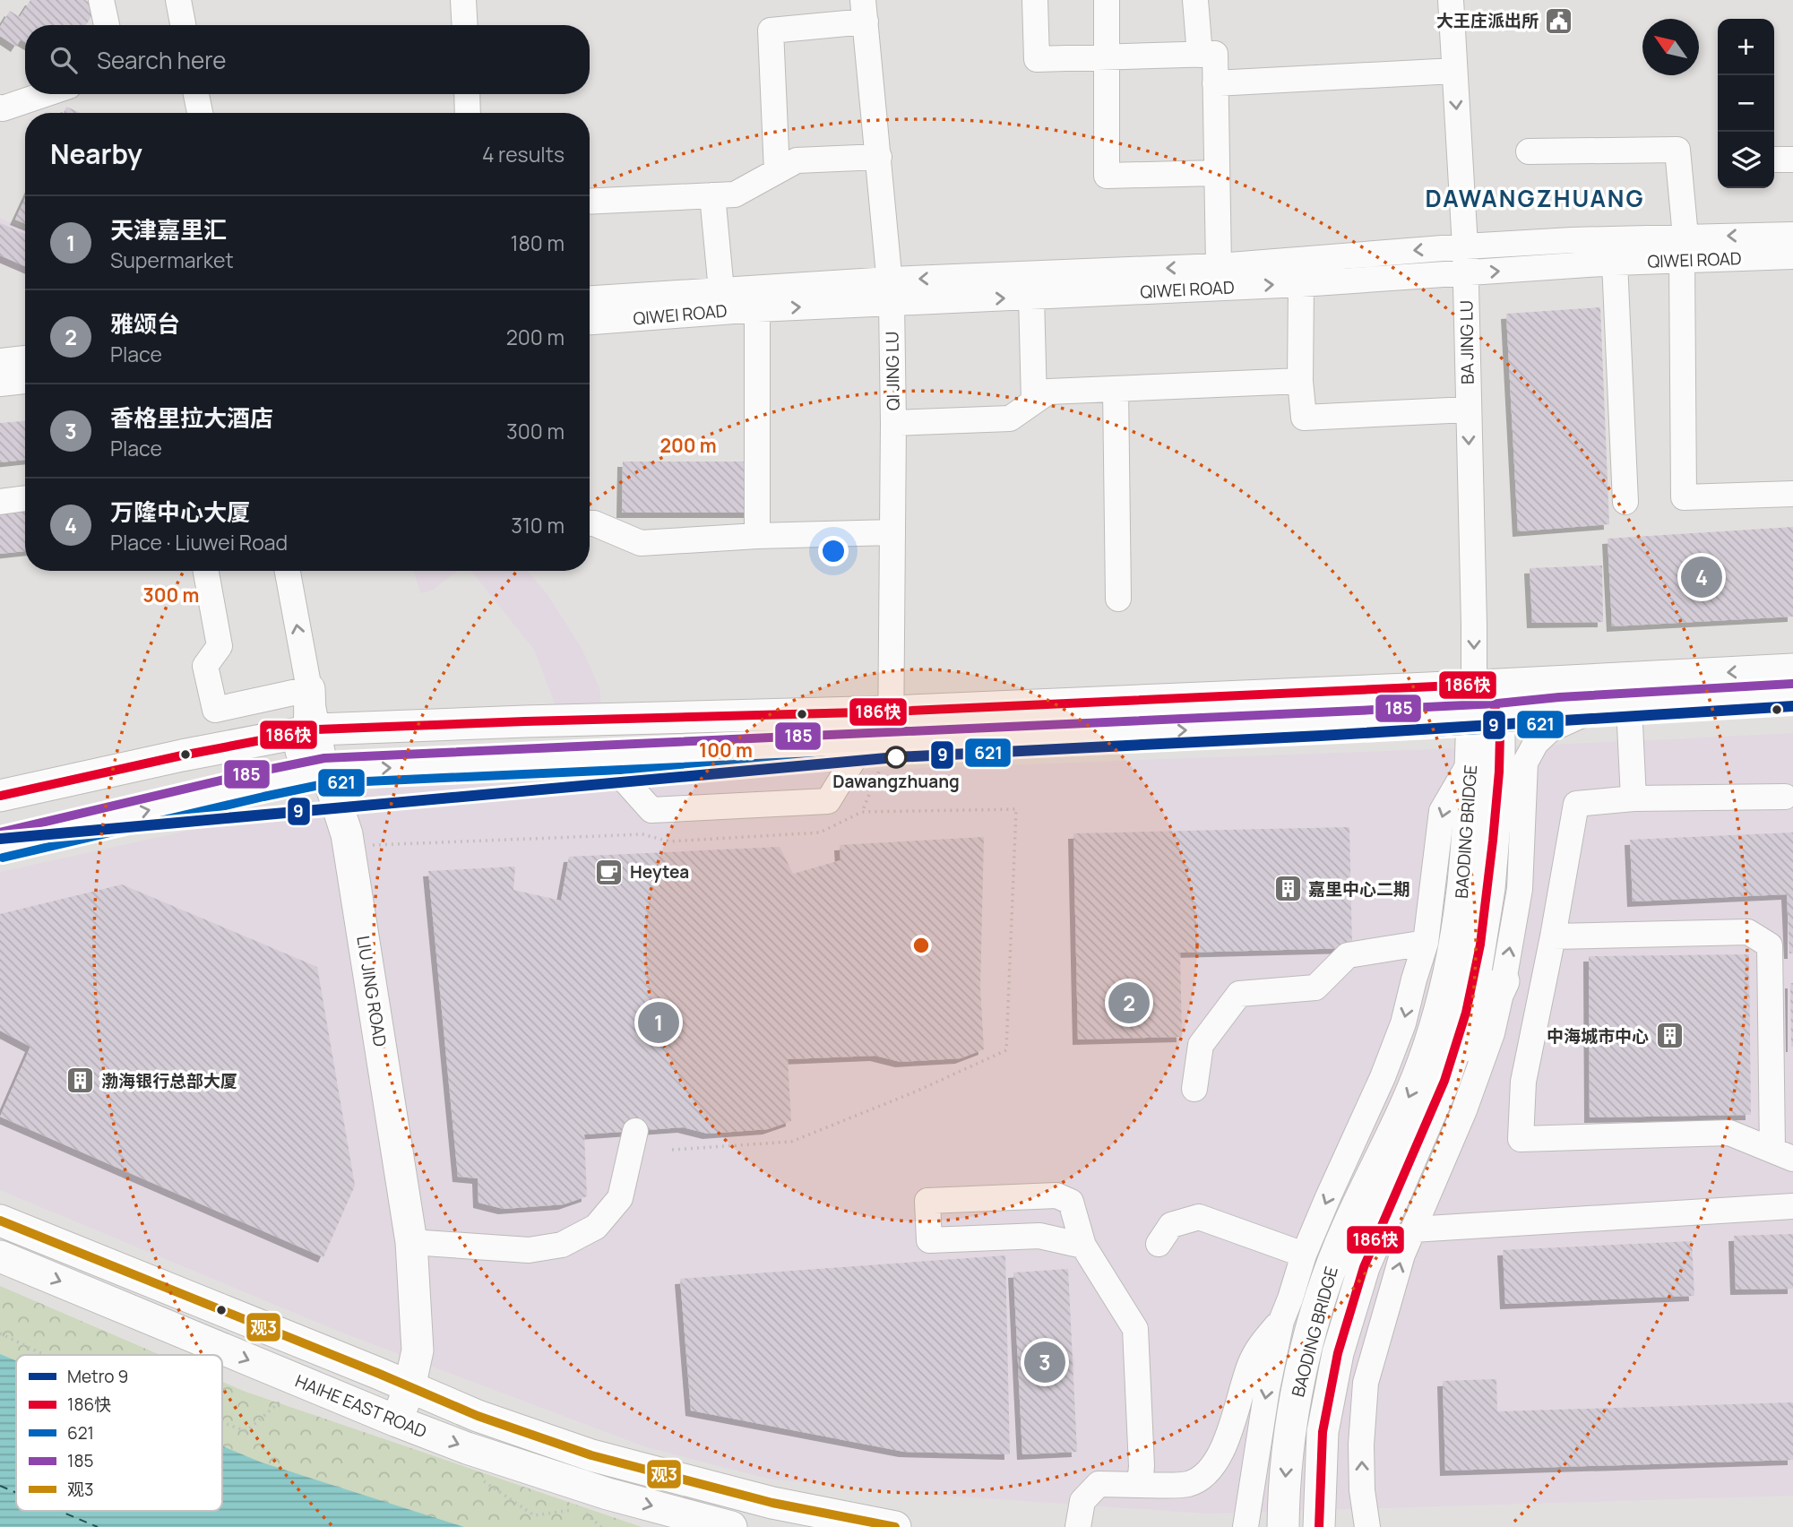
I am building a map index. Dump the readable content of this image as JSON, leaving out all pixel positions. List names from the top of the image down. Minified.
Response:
{"streets":{"main road":["BAODING BRIDGE","LIU JING ROAD","HAIHE EAST ROAD"],"street":["QIWEI ROAD","BA JING LU","QI JING LU"]},"crossings":[["QIWEI ROAD","BA JING LU"],["QIWEI ROAD","QI JING LU"],["LIU JING ROAD","HAIHE EAST ROAD"]],"one_way":["BA JING LU"],"districts":["DAWANGZHUANG"],"places":{"public building":["大王庄派出所"],"other":["Dawangzhuang"],"cafe":["Heytea"],"building":["嘉里中心二期","中海城市中心","渤海银行总部大厦"]},"lines":["transit line 185","transit line 186快","metro line 9","transit line 621","transit line 观3"],"legend":["Metro 9","186快","621","185","观3"],"north":"top left","page":{"map_buttons":["+","−"],"search":"Search here","heading":["Nearby","4 results"],"list":[{"mark":"1","name":"天津嘉里汇","note":"Supermarket","value":"180 m"},{"mark":"2","name":"雅颂台","note":"Place","value":"200 m"},{"mark":"3","name":"香格里拉大酒店","note":"Place","value":"300 m"},{"mark":"4","name":"万隆中心大厦","note":"Place · Liuwei Road","value":"310 m"}],"pins":["4","2","1","3"]},"rings":["200 m","300 m","100 m"]}
